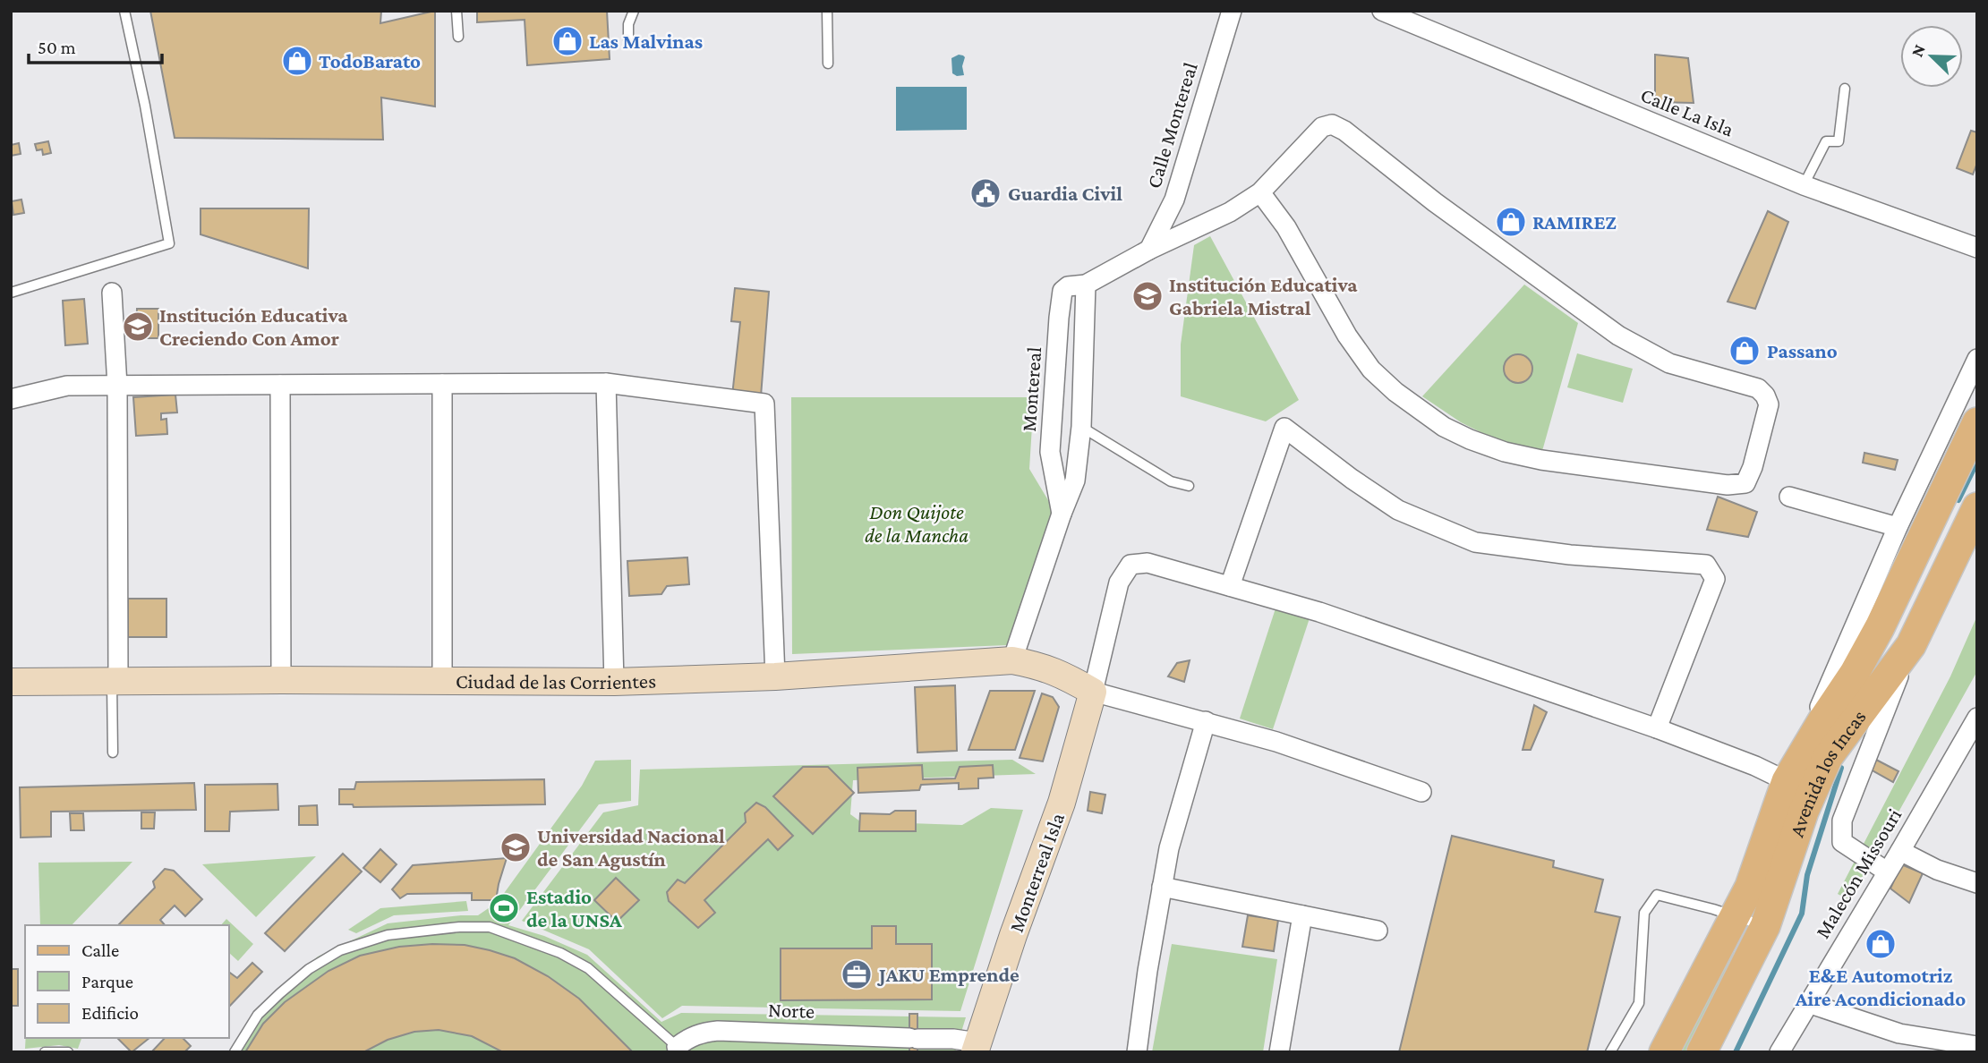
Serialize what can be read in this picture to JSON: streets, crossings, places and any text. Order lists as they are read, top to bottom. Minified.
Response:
{"streets":{"main road":["Avenida los Incas"],"street":["Calle La Isla","Calle Montereal","Montereal","Ciudad de las Corrientes","Monterreal Isla","Malecón Missouri","Norte"]},"crossings":[["Calle Montereal","Montereal"],["Montereal","Ciudad de las Corrientes"],["Ciudad de las Corrientes","Monterreal Isla"],["Monterreal Isla","Norte"]],"parks":["Don Quijote de la Mancha"],"places":{"shop":["Las Malvinas","TodoBarato","RAMIREZ","Passano","E&E Automotriz Aire Acondicionado"],"public building":["Guardia Civil"],"school or university":["Institución Educativa Gabriela Mistral","Institución Educativa Creciendo Con Amor","Universidad Nacional de San Agustín"],"sports":["Estadio de la UNSA"],"office":["JAKU Emprende"]},"legend":["Calle","Parque","Edificio"],"scale_bar":"50 m","north":"top left"}
